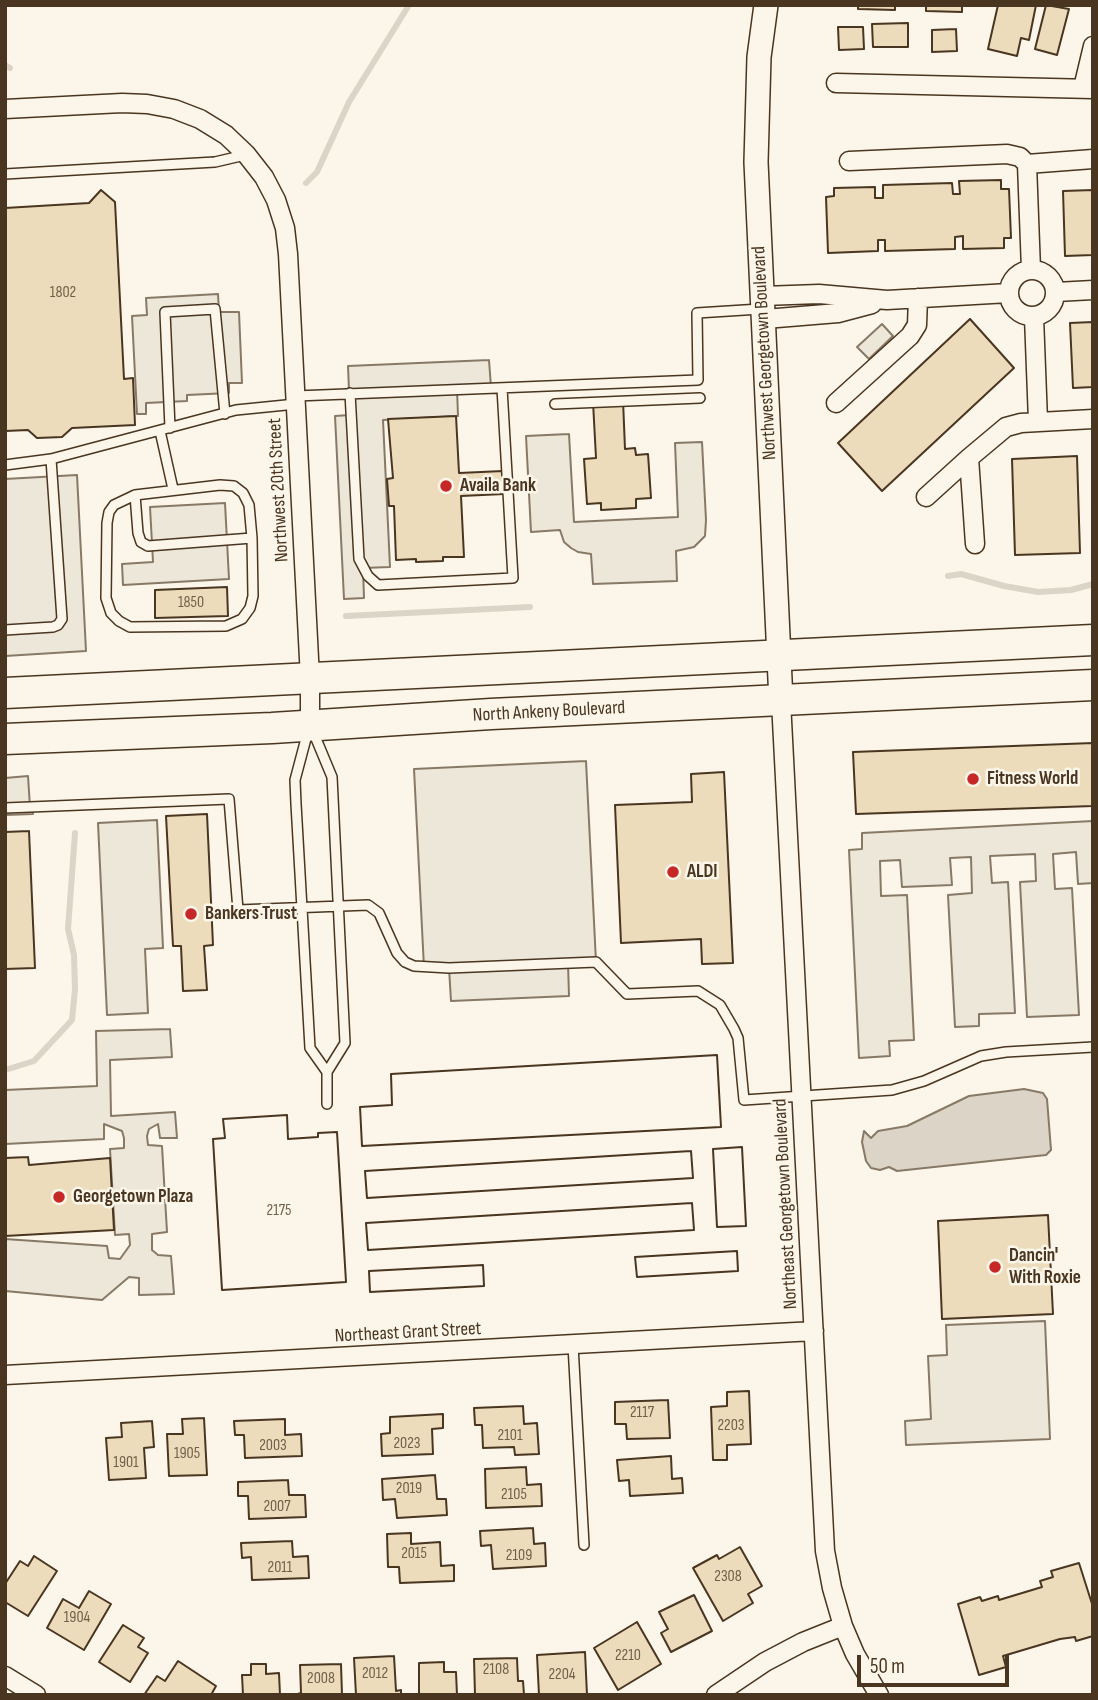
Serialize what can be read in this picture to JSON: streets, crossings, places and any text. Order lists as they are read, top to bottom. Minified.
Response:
{"streets":{"main road":["North Ankeny Boulevard"],"street":["Northwest Georgetown Boulevard","Northwest 20th Street","Northeast Georgetown Boulevard","Northeast Grant Street"]},"crossings":[["Northwest Georgetown Boulevard","North Ankeny Boulevard"],["Northwest Georgetown Boulevard","Northeast Georgetown Boulevard"],["Northwest 20th Street","North Ankeny Boulevard"],["North Ankeny Boulevard","Northeast Georgetown Boulevard"],["Northeast Georgetown Boulevard","Northeast Grant Street"]],"places":["Availa Bank","Fitness World","ALDI","Bankers Trust","Georgetown Plaza","Dancin' With Roxie"],"house_numbers":["1802","1850","2175","2117","2203","2101","2023","2003","1905","1901","2019","2105","2007","2015","2109","2011","2308","1904","2210","2108","2012","2204","2008"],"scale_bar":"50 m"}
